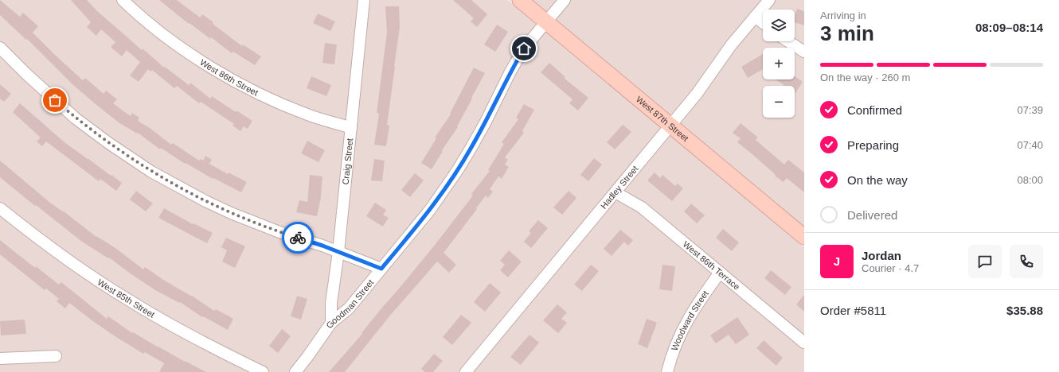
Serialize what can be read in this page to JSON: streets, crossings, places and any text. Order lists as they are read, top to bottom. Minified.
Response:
{"streets":{"street":["West 86th Street","West 87th Street","Craig Street","Hadley Street","West 86th Terrace","West 85th Street","Goodman Street","Woodward Street"]},"crossings":[["West 86th Street","Craig Street"],["West 87th Street","Hadley Street"],["West 87th Street","Goodman Street"],["Craig Street","Goodman Street"],["Hadley Street","West 86th Terrace"],["West 86th Terrace","Woodward Street"]],"page":{"heading":["3 min","Arriving in","08:09–08:14"],"panel":["Jordan","Courier · 4.7","Order #5811","$35.88"],"map_buttons":["+","−"],"bar":"On the way · 260 m","list":[["Confirmed","07:39"],["Preparing","07:40"],["On the way","08:00"],"Delivered"],"round":"J"}}
